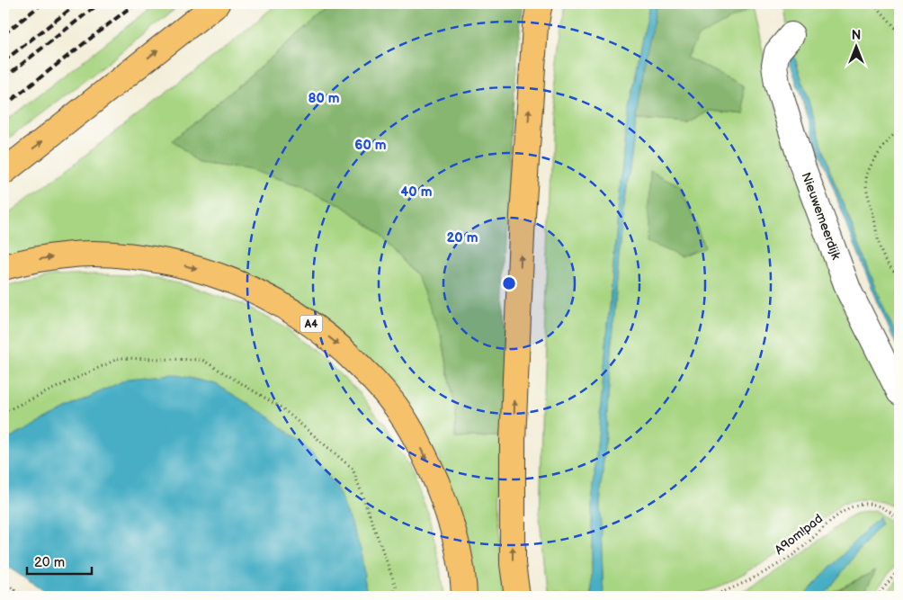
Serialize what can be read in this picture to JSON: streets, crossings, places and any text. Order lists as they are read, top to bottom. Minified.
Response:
{"streets":{"highway":["A4"],"lane":["Nieuwemeerdijk"],"path":["A9om!pad"]},"scale_bar":"20 m","north":"top","rings":["80 m","60 m","40 m","20 m"]}
